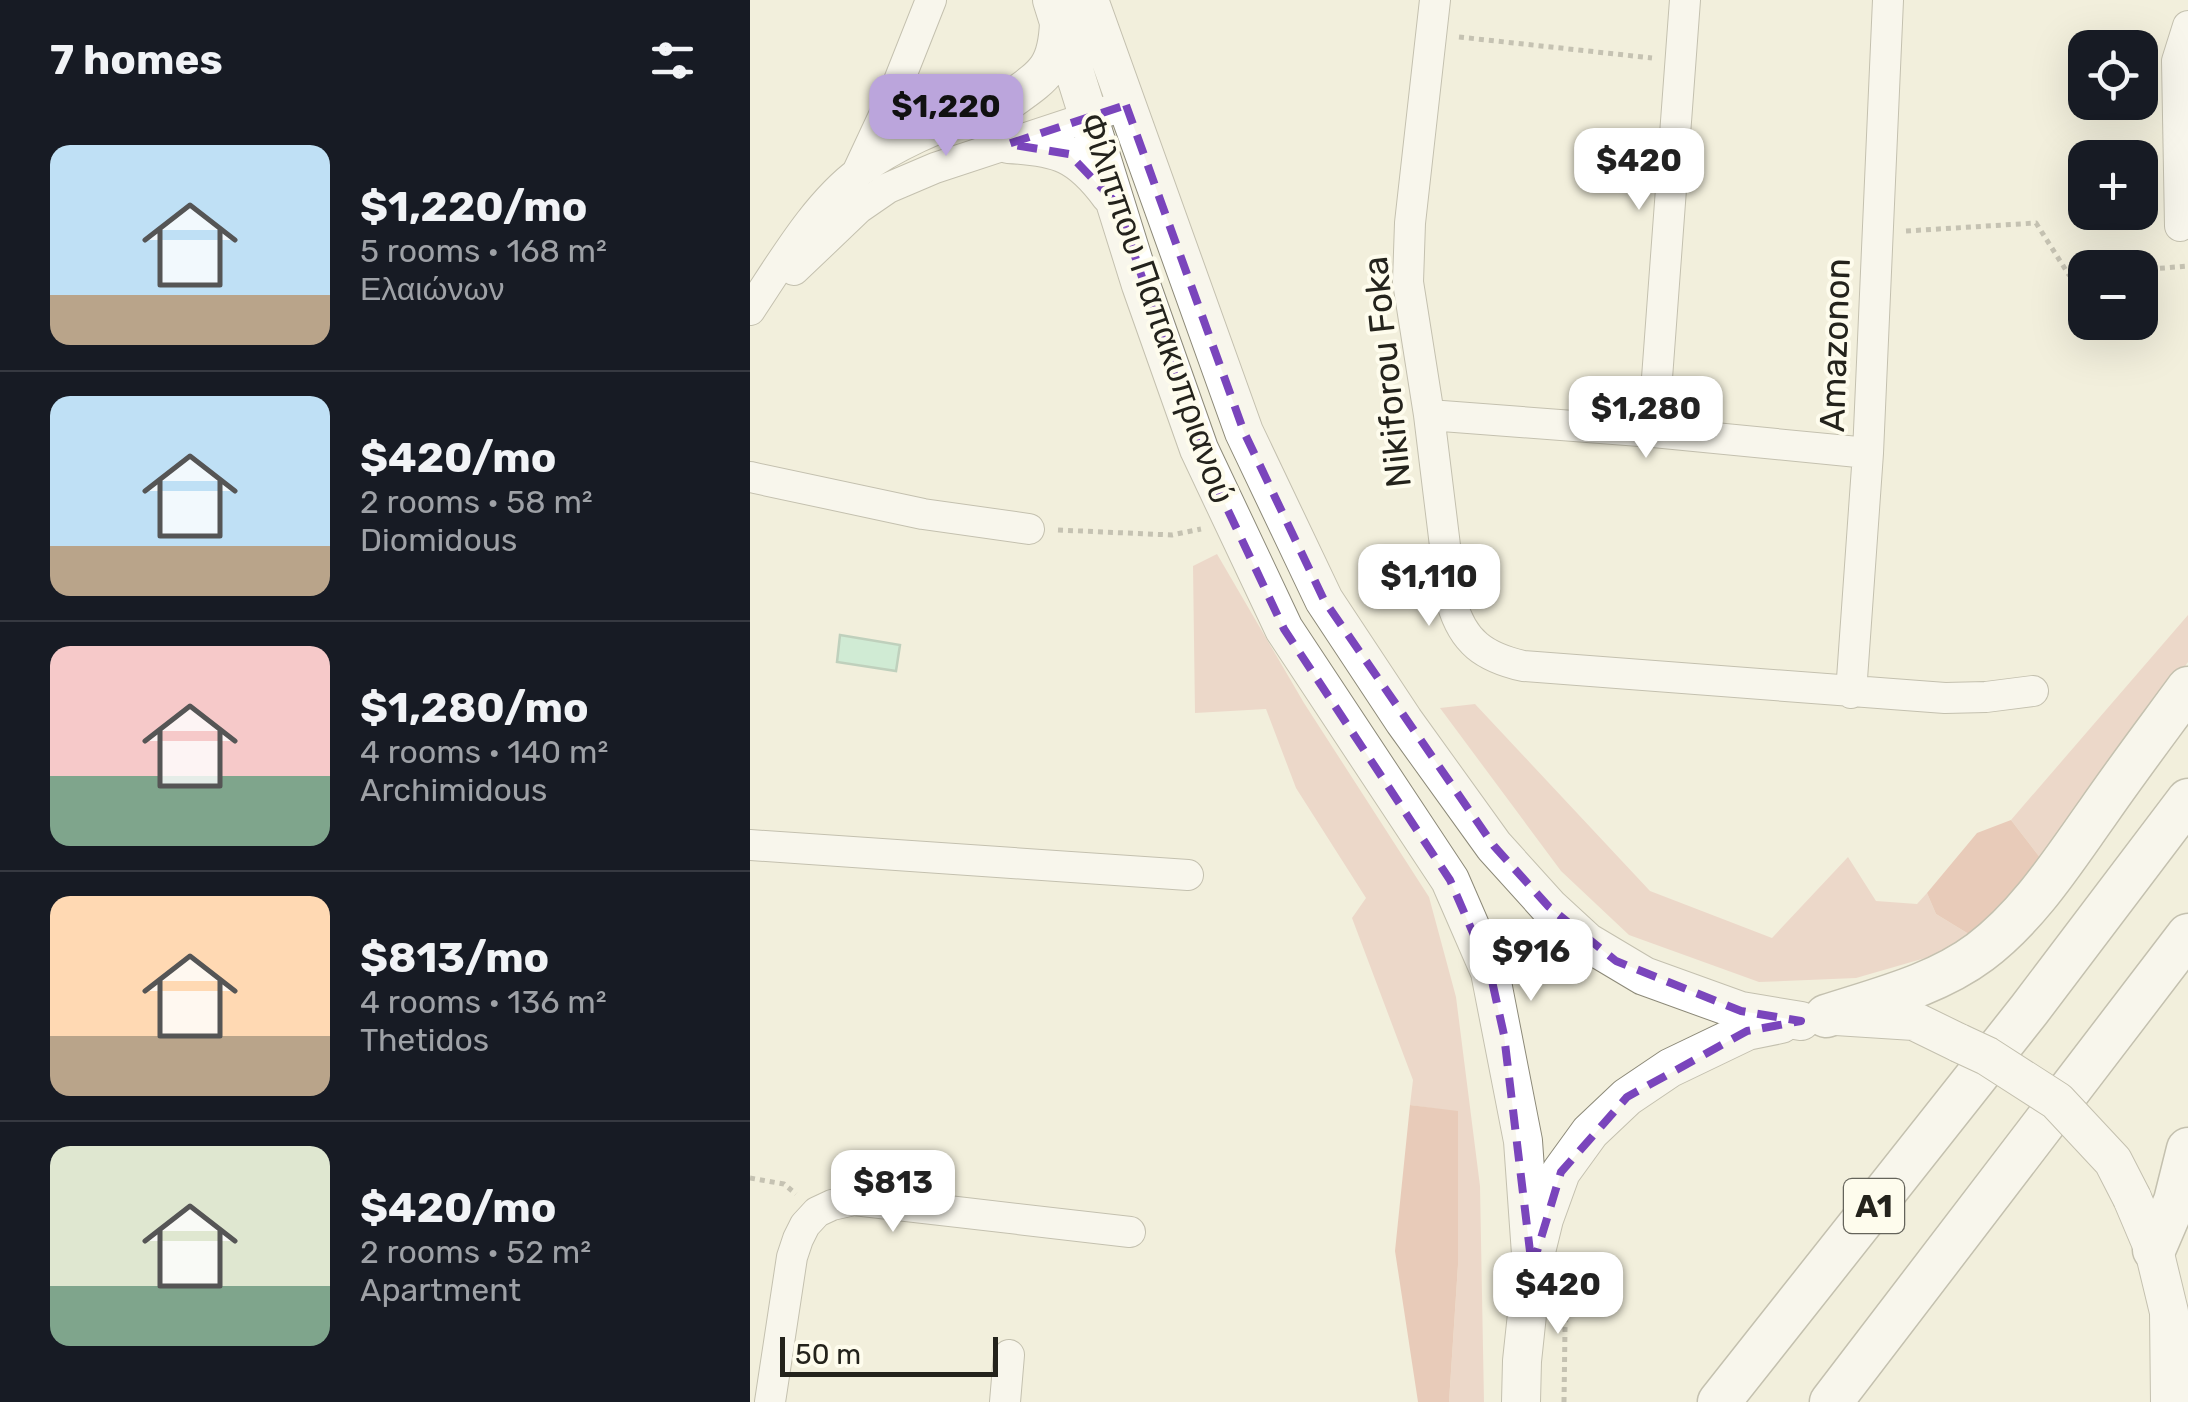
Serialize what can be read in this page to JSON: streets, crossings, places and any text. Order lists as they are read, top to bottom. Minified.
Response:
{"streets":{"highway":["A1"],"main road":["Φίλιππου Παπακυπριανού"],"street":["Amazonon","Nikiforou Foka"]},"crossings":[["Amazonon","Nikiforou Foka"]],"scale_bar":"50 m","page":{"heading":"7 homes","map_buttons":["+","−"],"price":["$1,220","$420","$1,280","$1,110","$916","$813","$420"],"list":[{"name":"$1,220/mo","note":"5 rooms · 168 m² · Ελαιώνων"},{"name":"$420/mo","note":"2 rooms · 58 m² · Diomidous"},{"name":"$1,280/mo","note":"4 rooms · 140 m² · Archimidous"},{"name":"$813/mo","note":"4 rooms · 136 m² · Thetidos"},{"name":"$420/mo","note":"2 rooms · 52 m² · Apartment"}],"scale":"50 m"}}
